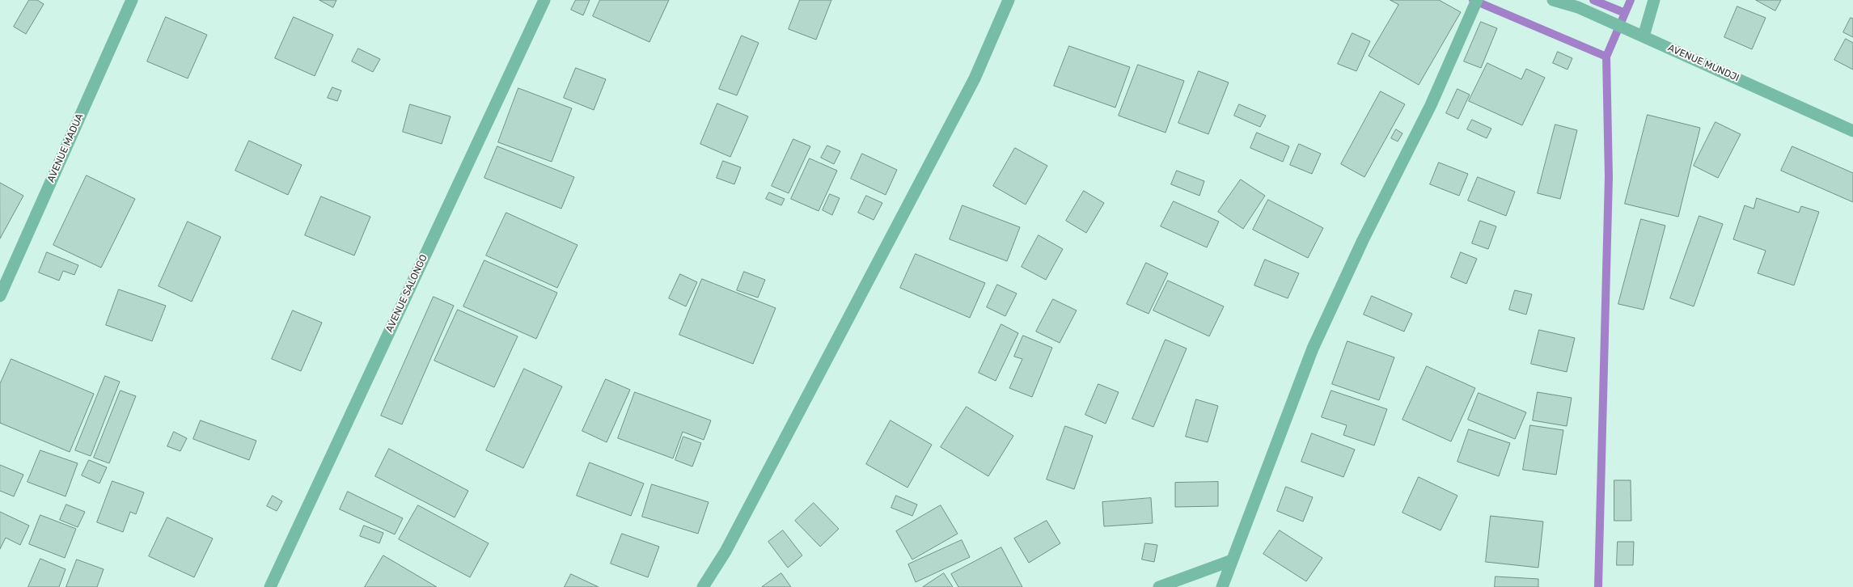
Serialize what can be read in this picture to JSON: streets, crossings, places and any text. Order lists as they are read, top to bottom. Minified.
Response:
{"streets":{"street":["AVENUE MUNDJI","AVENUE MADUA","AVENUE SALONGO"]}}
